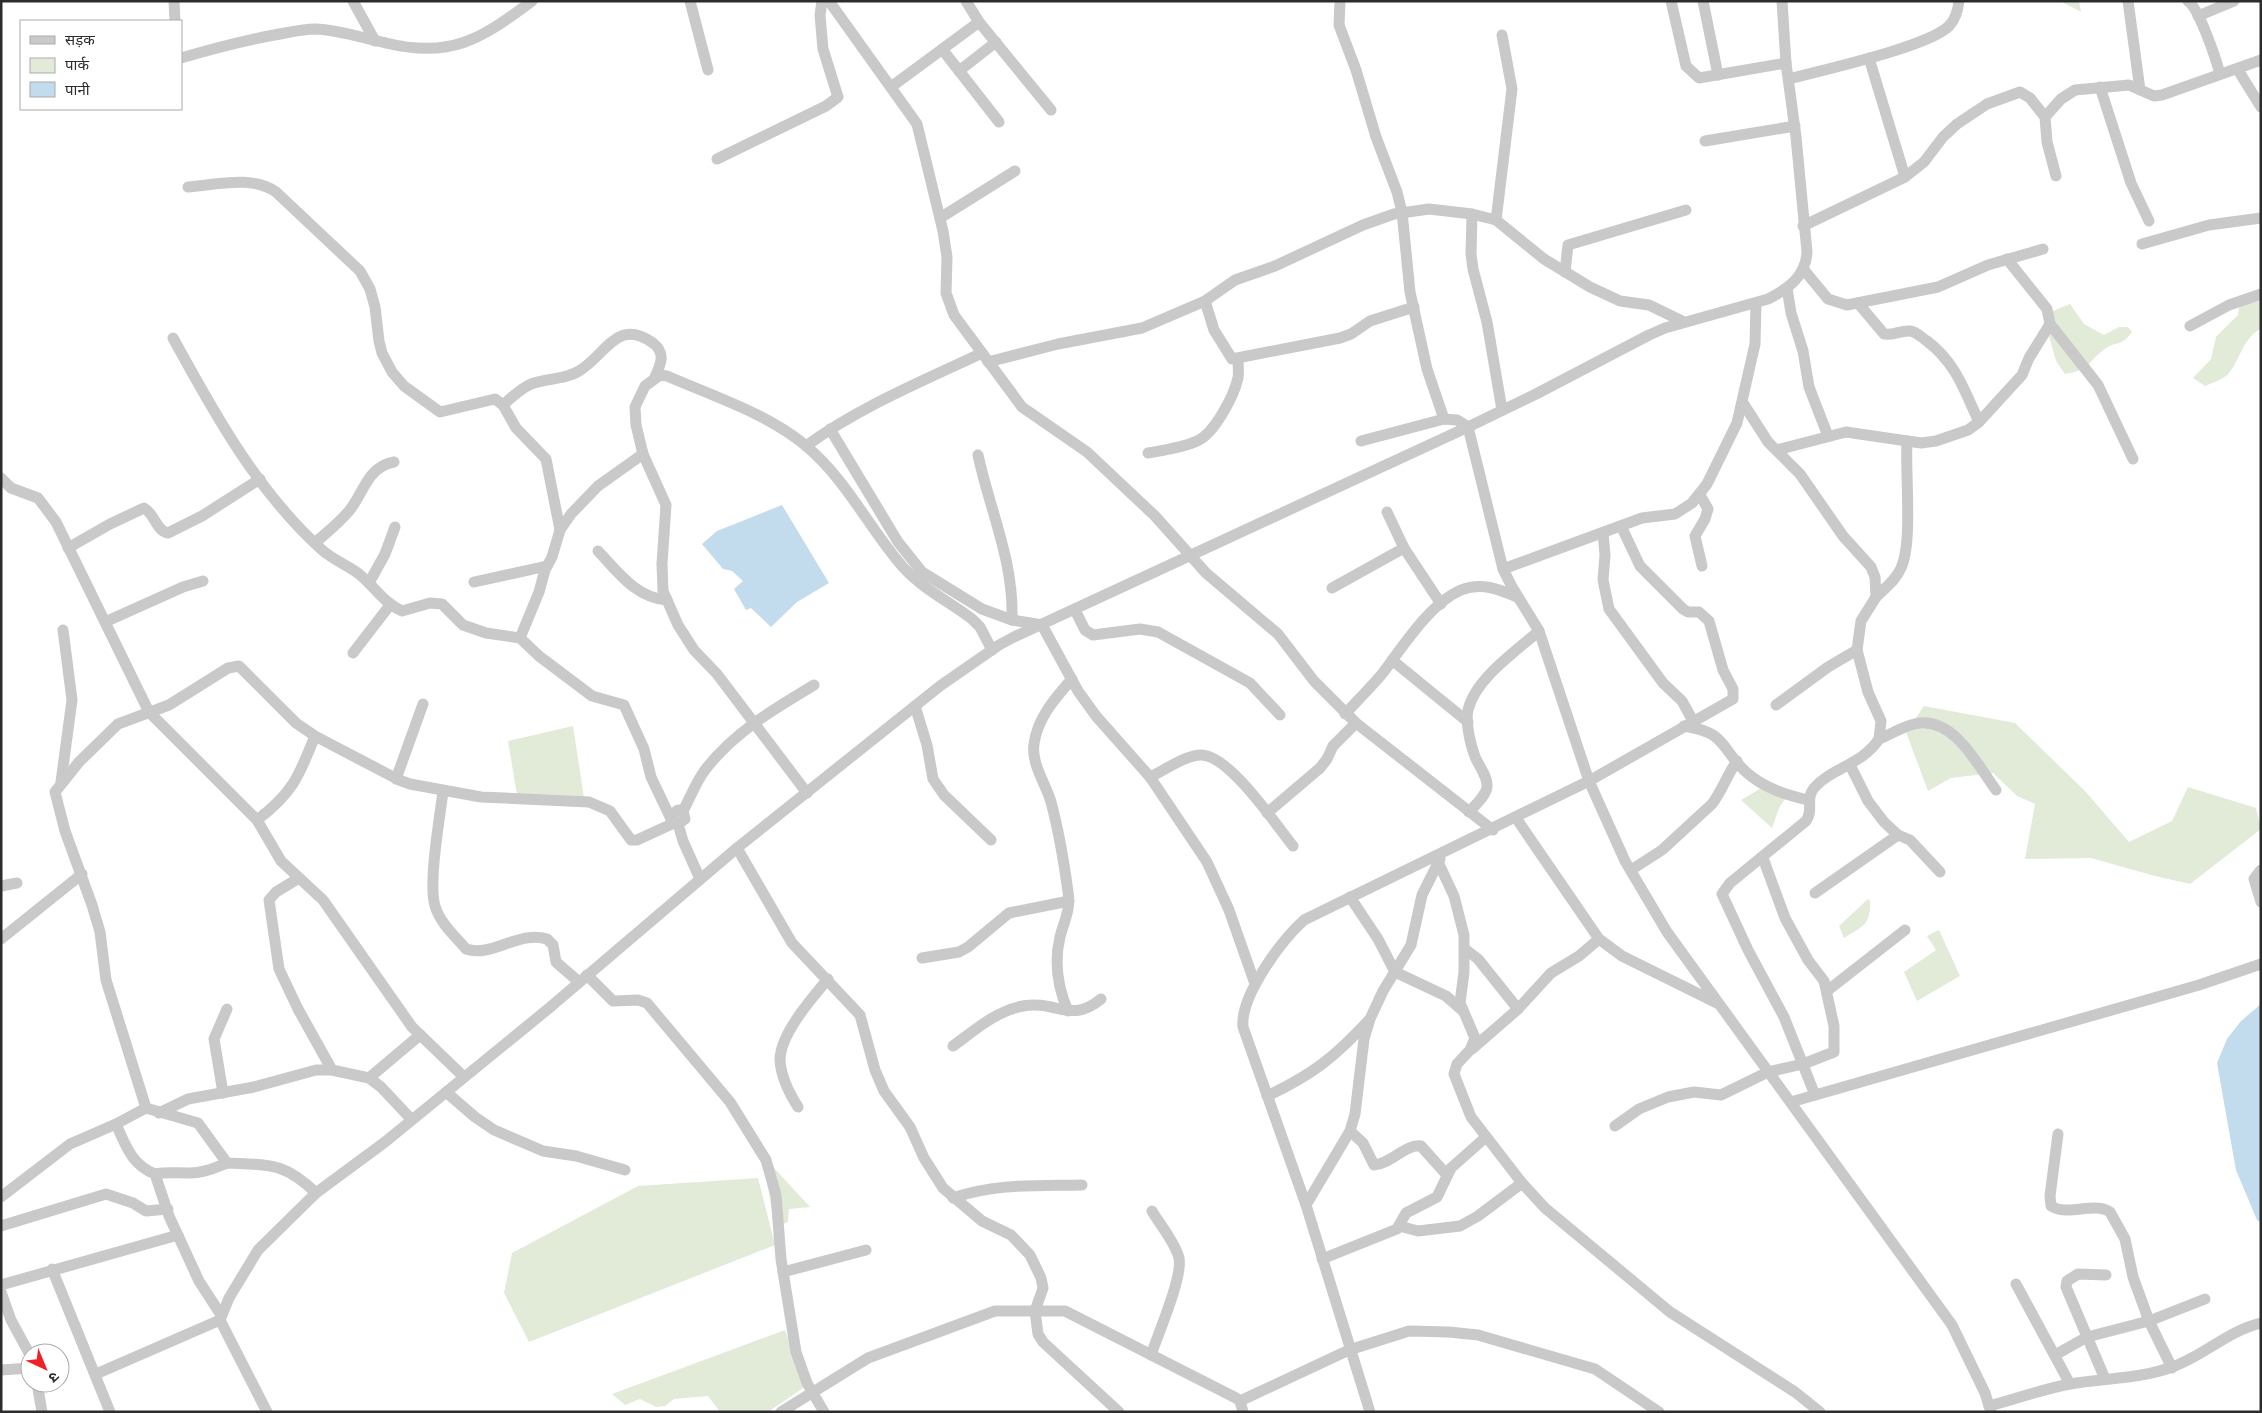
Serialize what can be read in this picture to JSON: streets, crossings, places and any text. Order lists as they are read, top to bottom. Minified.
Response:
{"legend":["सड़क","पार्क","पानी"],"north":"bottom right"}
